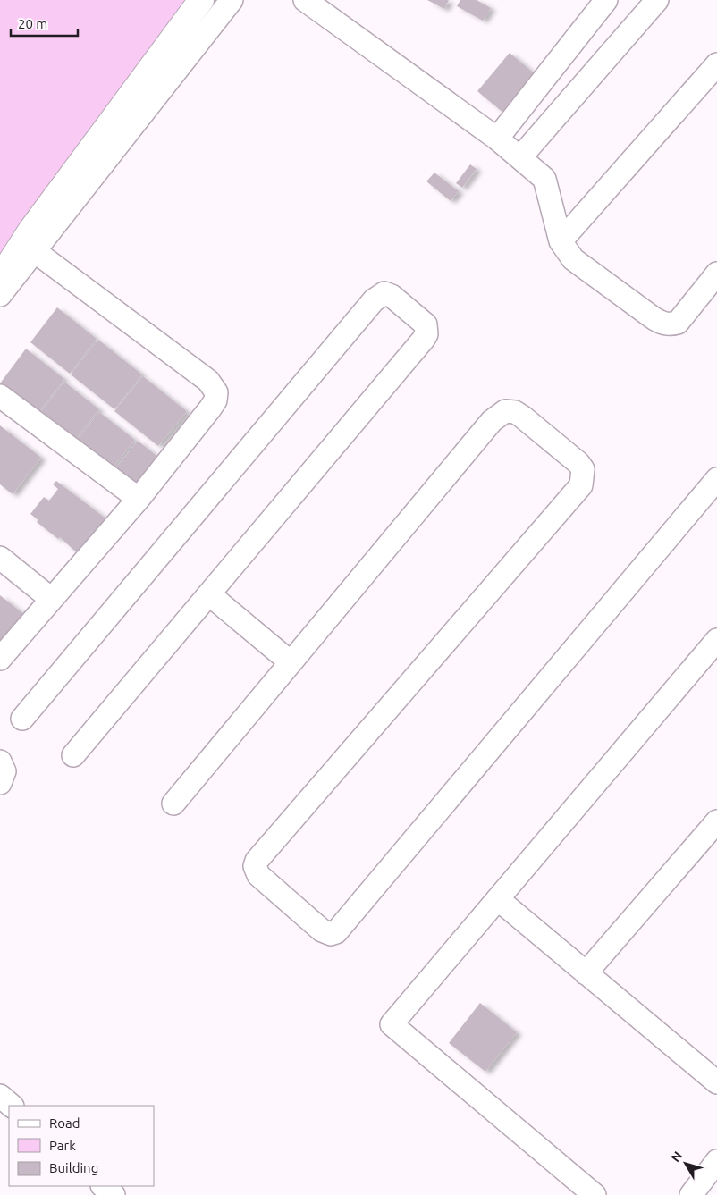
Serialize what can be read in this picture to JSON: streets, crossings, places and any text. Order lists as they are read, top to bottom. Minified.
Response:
{"legend":["Road","Park","Building"],"scale_bar":"20 m","north":"top left"}
